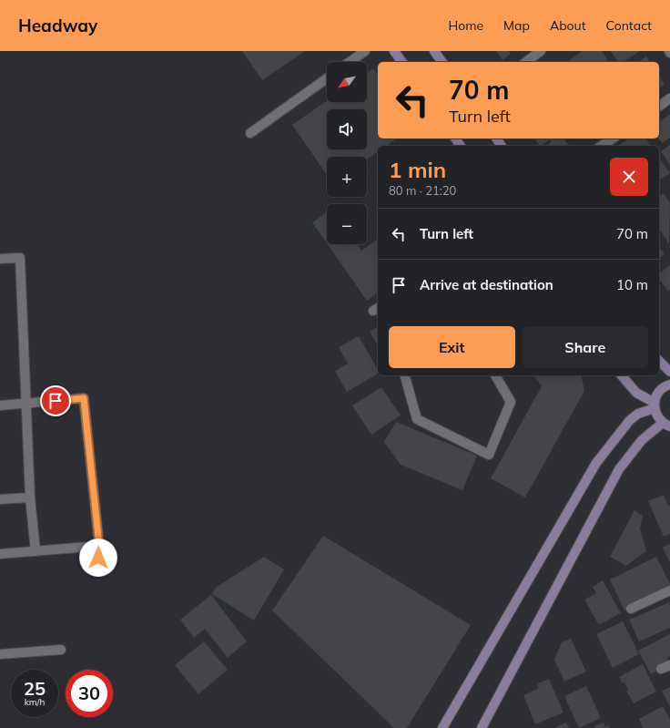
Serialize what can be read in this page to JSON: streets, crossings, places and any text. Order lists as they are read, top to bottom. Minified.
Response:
{"north":"bottom left","page":{"header":"Headway","nav":["Home","Map","About","Contact"],"map_buttons":["+","−"],"turn":["70 m","Turn left"],"heading":["1 min","80 m · 21:20"],"list":[{"name":"Turn left","value":"70 m"},{"name":"Arrive at destination","value":"10 m"}],"buttons":["Exit","Share"],"speed":"25 km/h","limit":"30"}}
